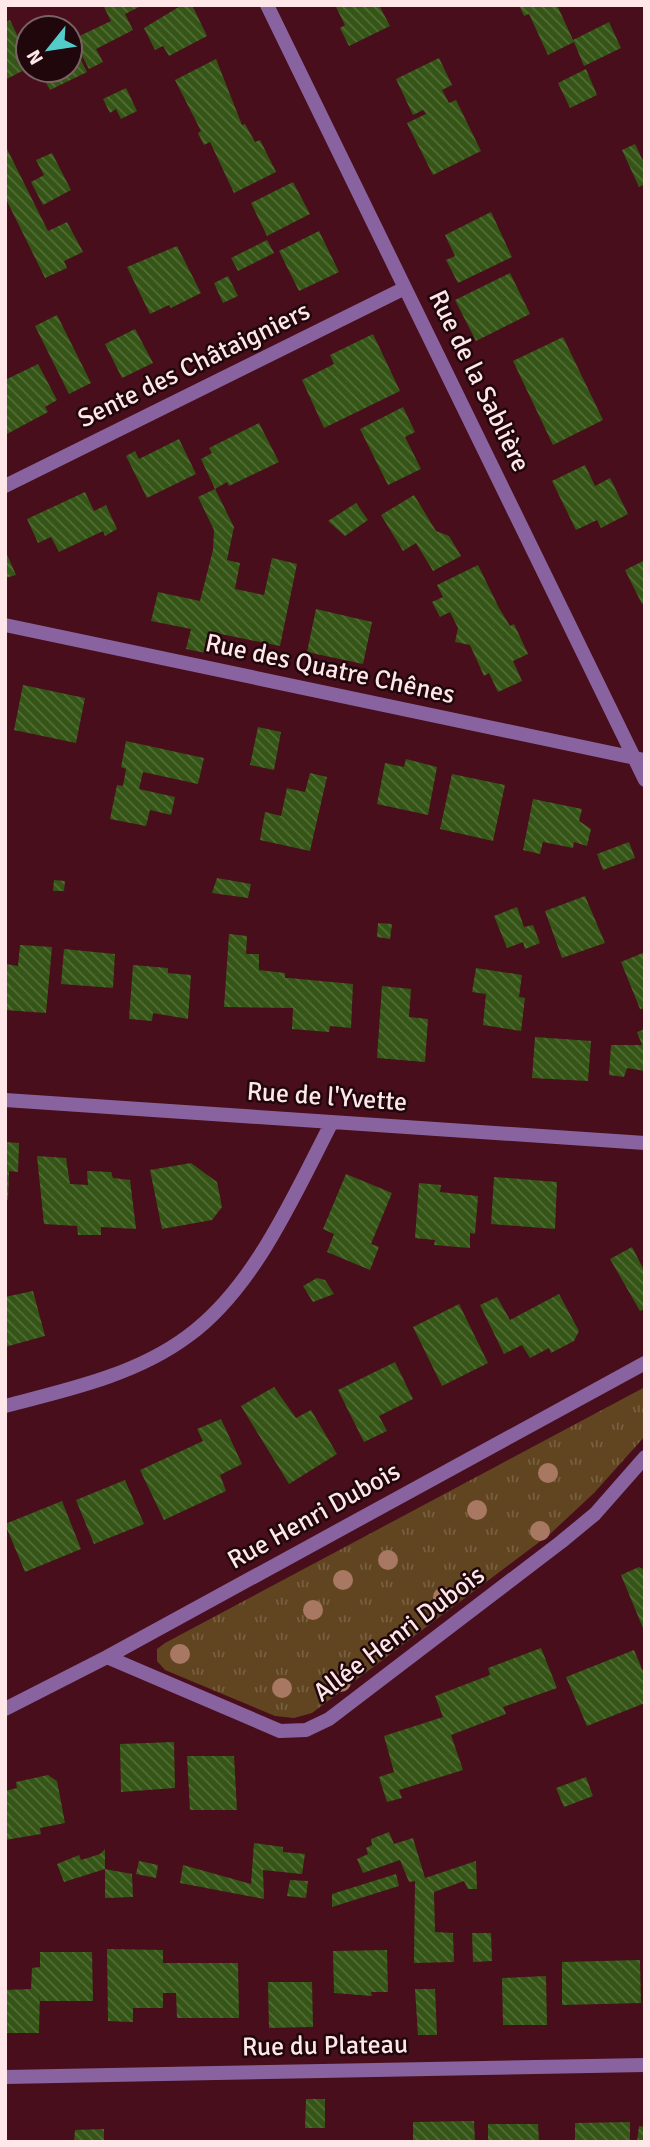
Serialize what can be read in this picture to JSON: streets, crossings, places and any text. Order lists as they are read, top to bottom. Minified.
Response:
{"streets":{"street":["Sente des Châtaigniers","Rue de la Sablière","Rue des Quatre Chênes","Rue de l'Yvette","Rue Henri Dubois","Allée Henri Dubois","Rue du Plateau"]},"crossings":[["Sente des Châtaigniers","Rue de la Sablière"],["Rue de la Sablière","Rue des Quatre Chênes"],["Rue Henri Dubois","Allée Henri Dubois"]],"north":"bottom left"}
